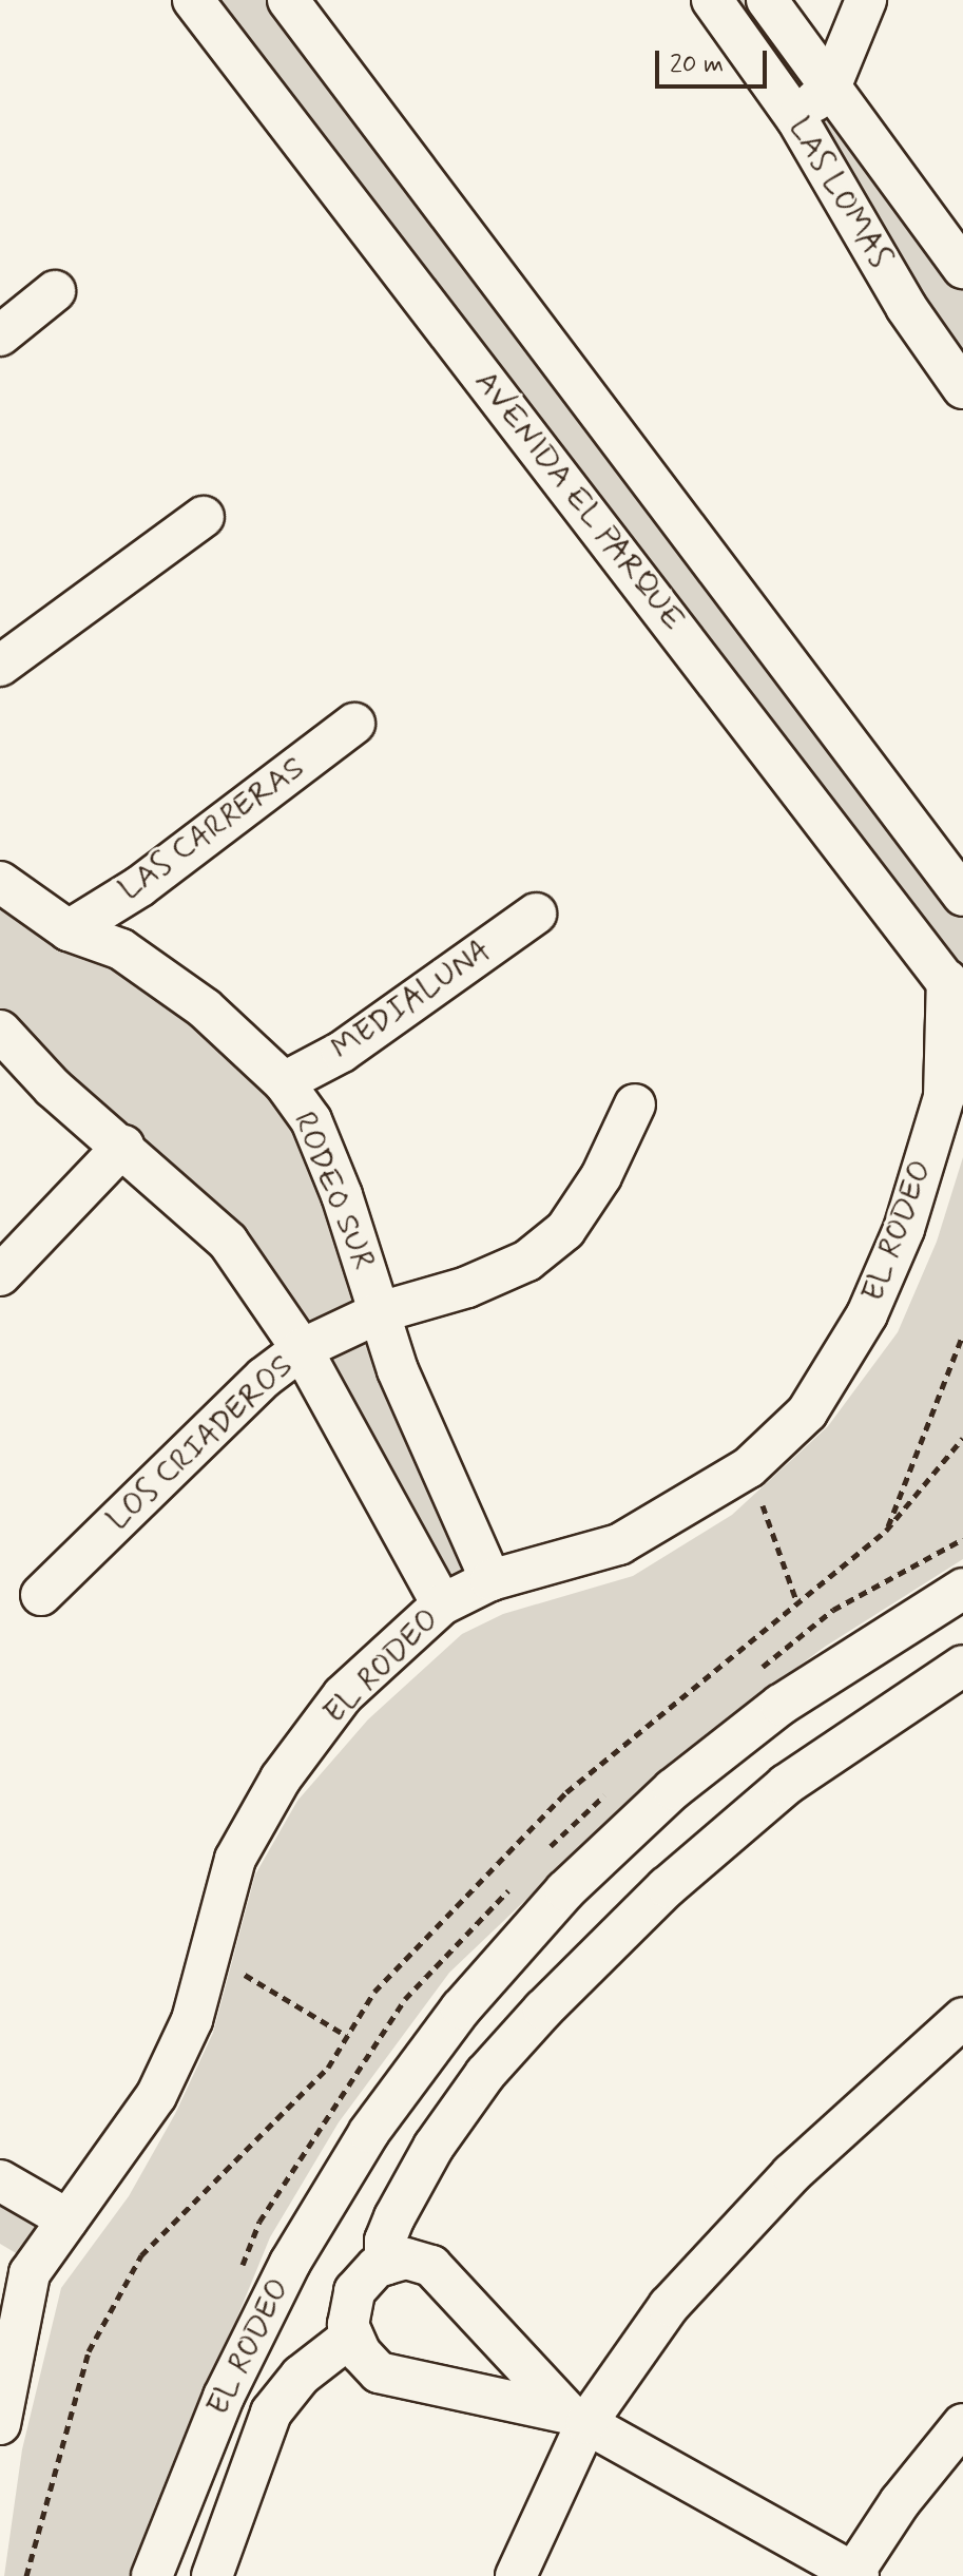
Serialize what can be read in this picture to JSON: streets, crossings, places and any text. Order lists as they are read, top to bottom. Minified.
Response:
{"streets":{"street":["LAS LOMAS","AVENIDA EL PARQUE","LAS CARRERAS","MEDIALUNA","RODEO SUR","EL RODEO","LOS CRIADEROS"]},"crossings":[["AVENIDA EL PARQUE","EL RODEO"],["LAS CARRERAS","RODEO SUR"],["MEDIALUNA","RODEO SUR"],["RODEO SUR","EL RODEO"],["RODEO SUR","LOS CRIADEROS"]],"scale_bar":"20 m"}
